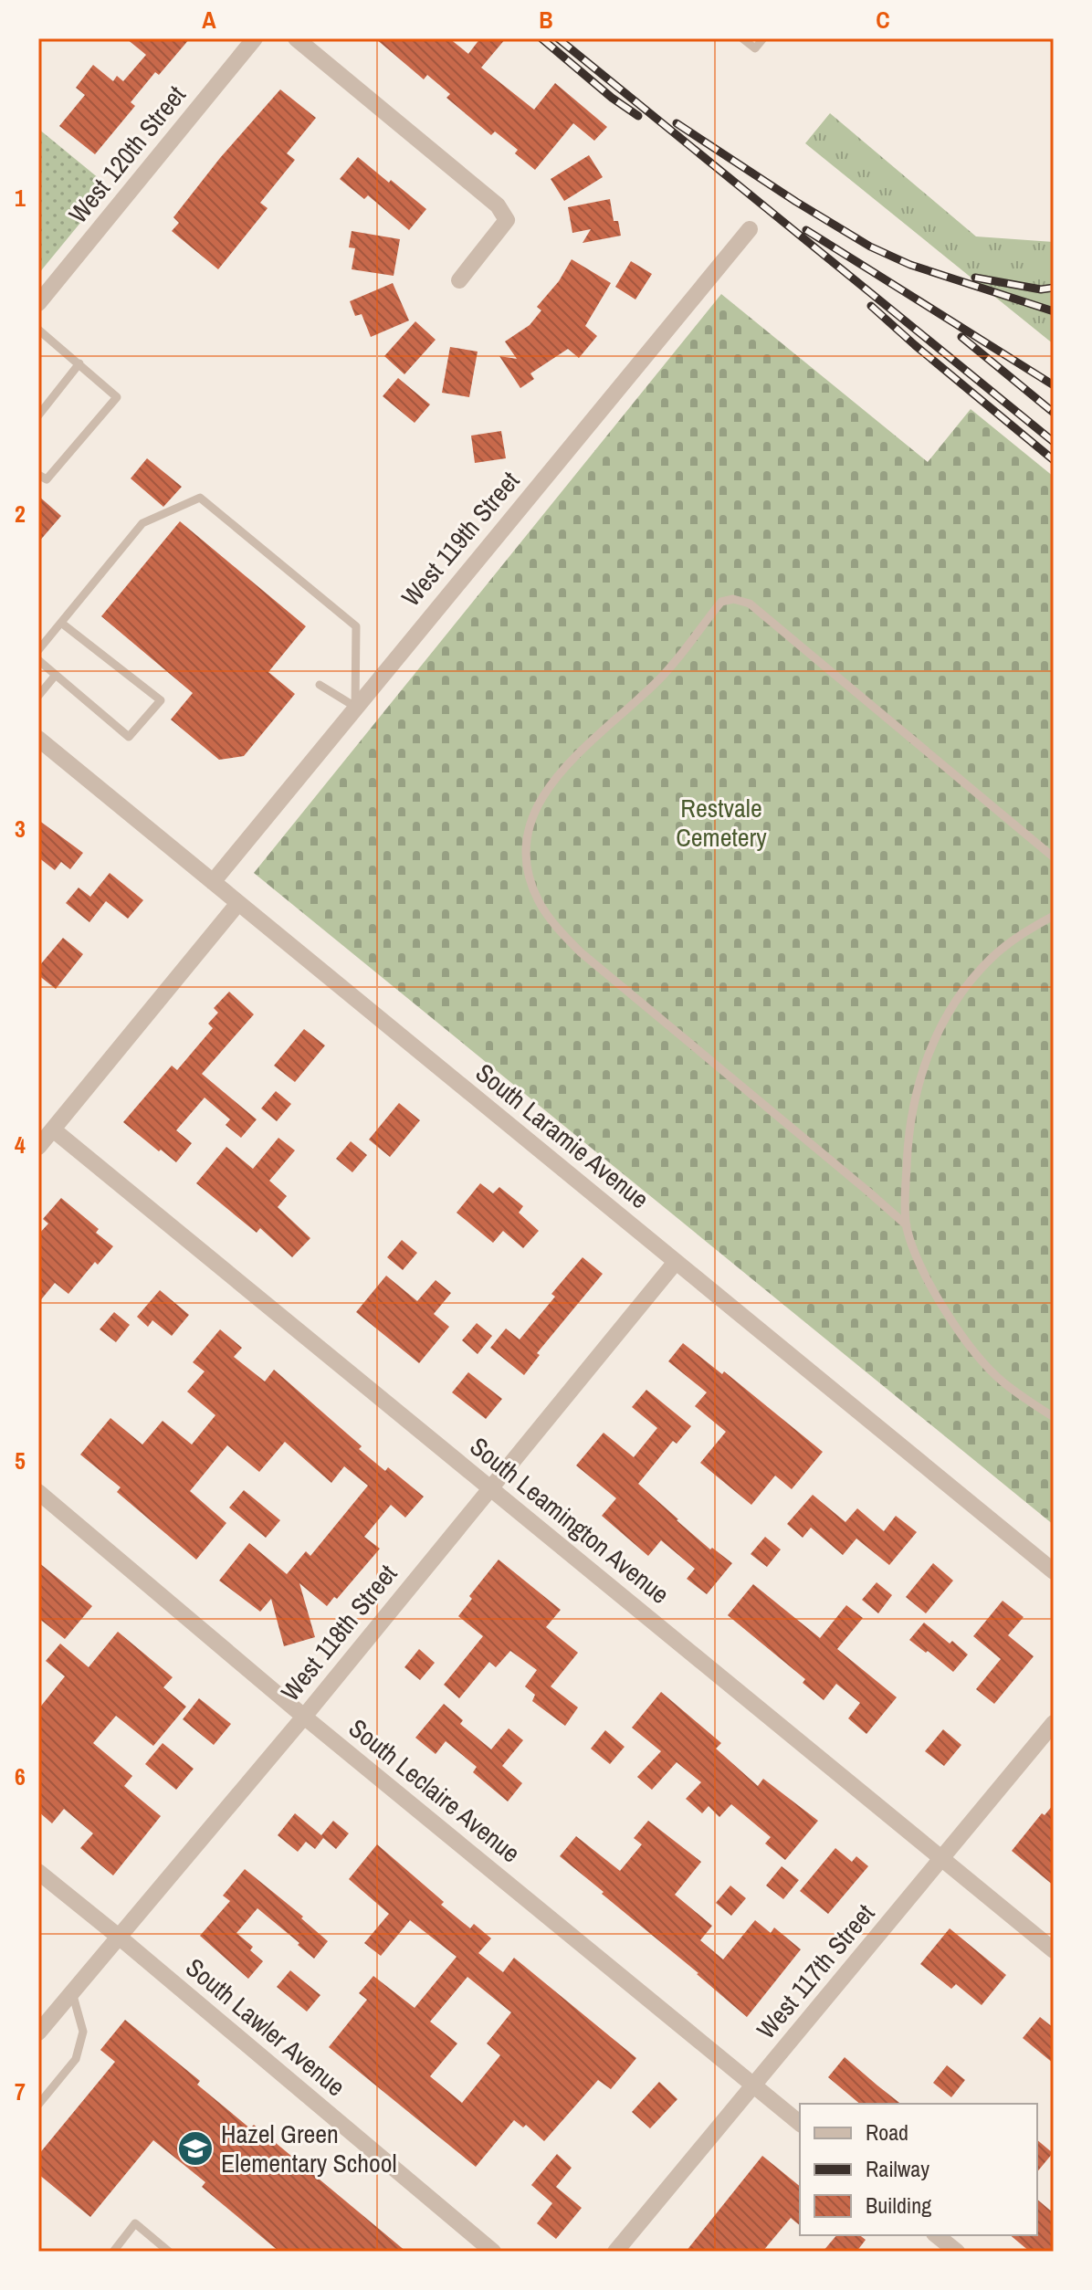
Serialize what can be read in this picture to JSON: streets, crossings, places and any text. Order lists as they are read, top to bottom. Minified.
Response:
{"streets":{"street":["West 120th Street","West 119th Street","South Laramie Avenue","South Leamington Avenue","West 118th Street","South Leclaire Avenue","West 117th Street","South Lawler Avenue"]},"crossings":[["West 119th Street","South Laramie Avenue"],["South Laramie Avenue","West 118th Street"],["South Leamington Avenue","West 118th Street"],["South Leamington Avenue","West 117th Street"],["West 118th Street","South Leclaire Avenue"],["West 118th Street","South Lawler Avenue"],["South Leclaire Avenue","West 117th Street"]],"parks":["Restvale Cemetery"],"places":{"school or university":["Hazel Green Elementary School"]},"legend":["Road","Railway","Building"],"grid":{"columns":["A","B","C"],"rows":["1","2","3","4","5","6","7"]}}
